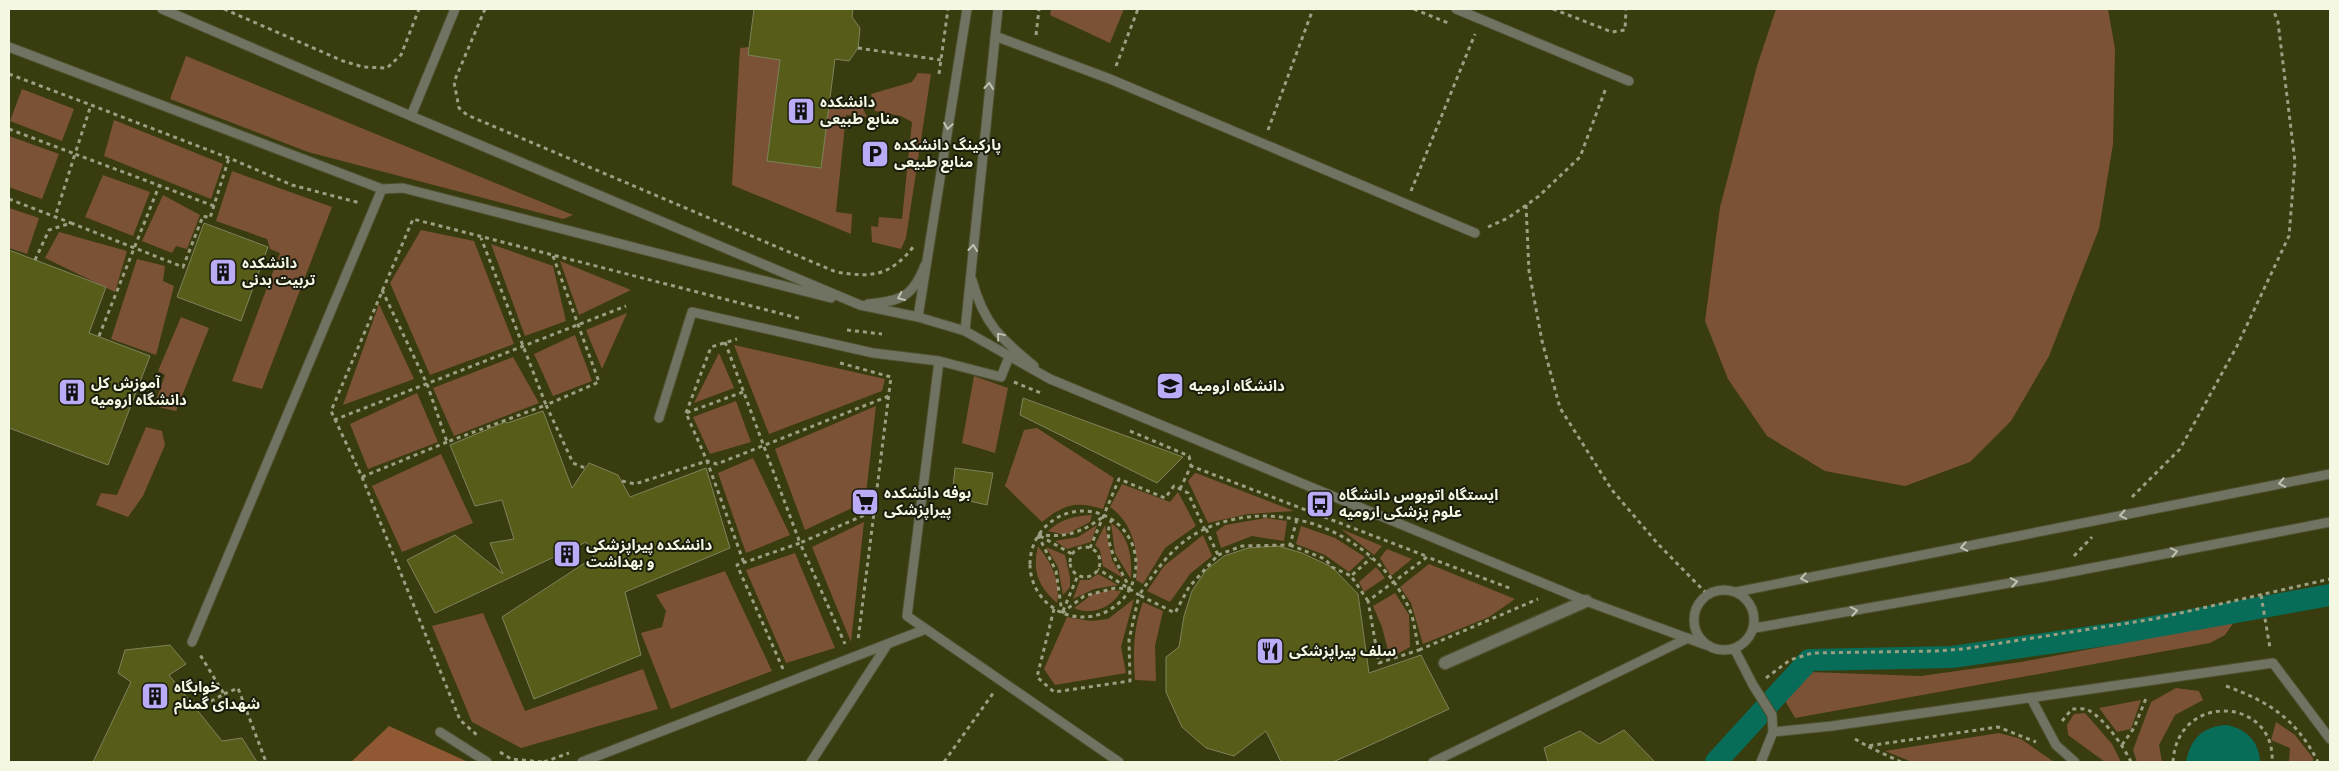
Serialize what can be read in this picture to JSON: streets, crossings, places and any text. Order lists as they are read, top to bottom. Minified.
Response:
{"places":{"building":["دانشکده منابع طبیعی","دانشکده تربیت بدنی","آموزش کل دانشگاه ارومیه","دانشکده پیراپزشکی و بهداشت","خوابگاه شهدای گمنام"],"parking":["پارکینگ دانشکده منابع طبیعی"],"school or university":["دانشگاه ارومیه"],"supermarket":["بوفه دانشکده پیراپزشکی"],"bus stop":["ایستگاه اتوبوس دانشگاه علوم پزشکی ارومیه"],"restaurant":["سلف پیراپزشکی"]}}
